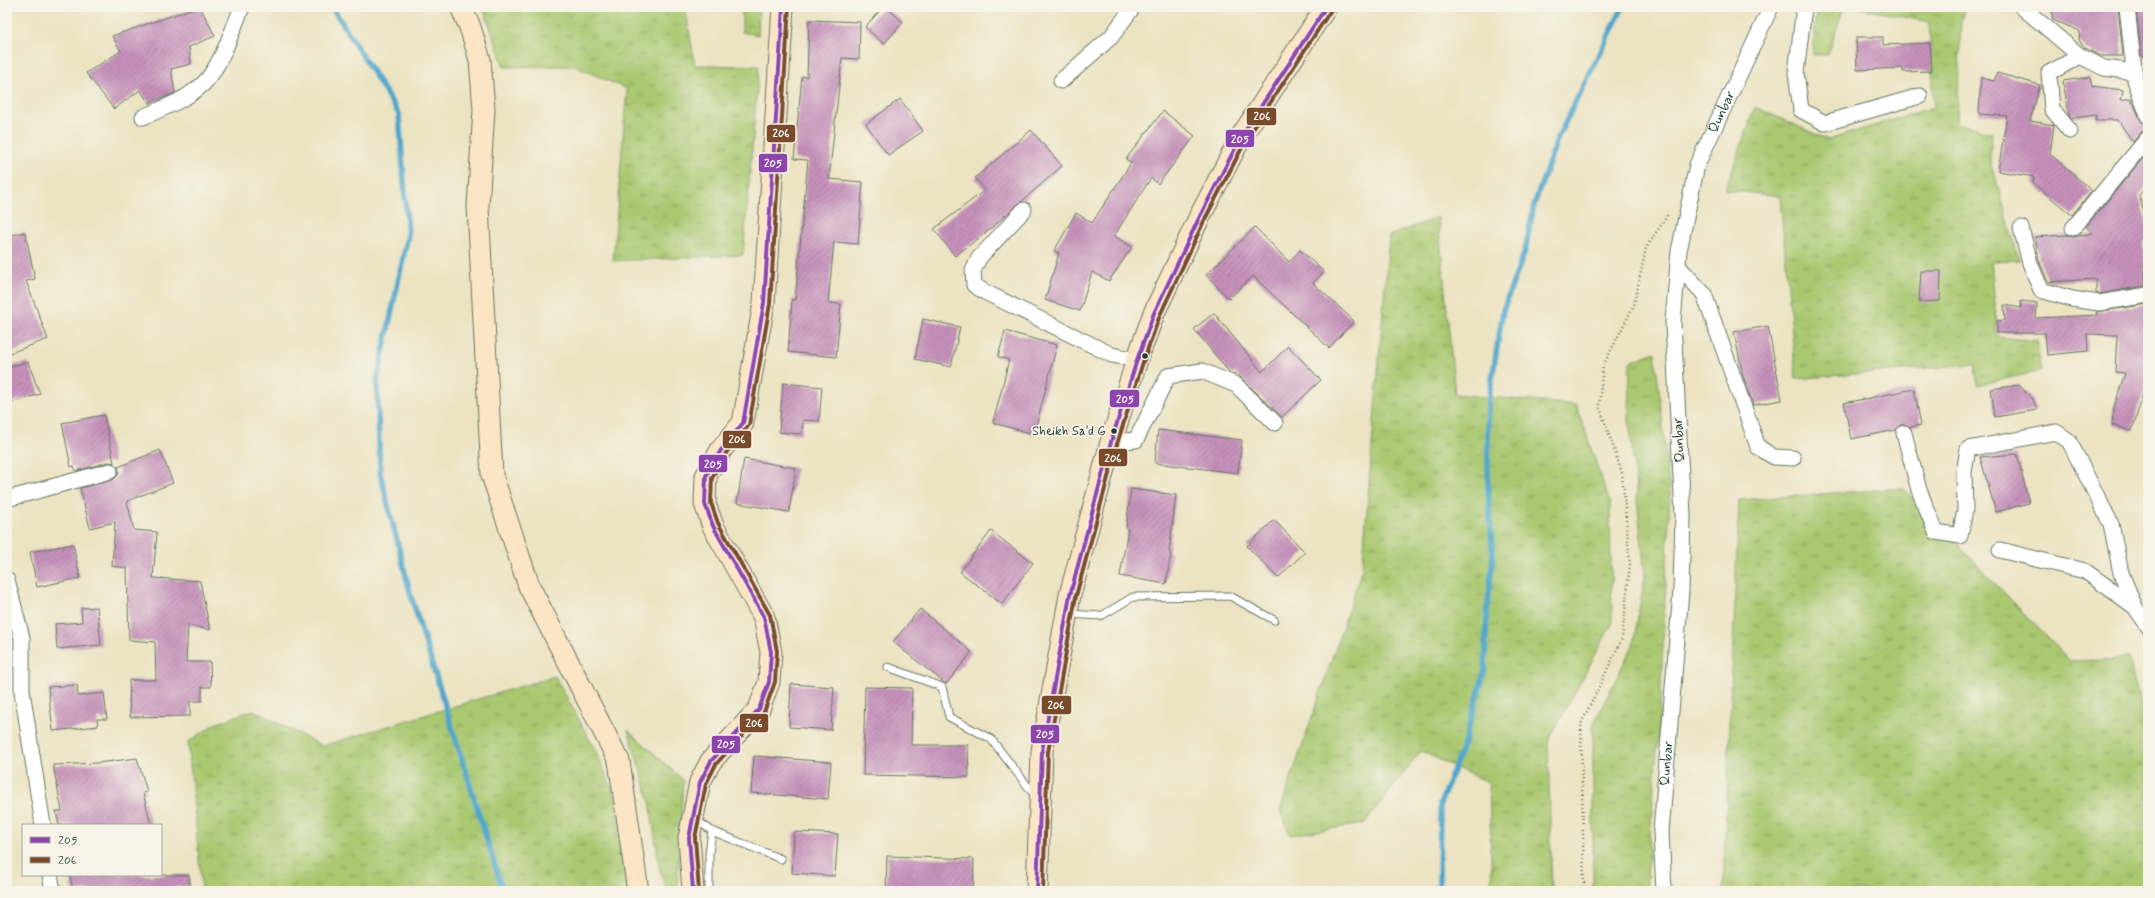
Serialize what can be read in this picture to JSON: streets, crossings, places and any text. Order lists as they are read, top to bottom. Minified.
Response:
{"streets":{"street":["Qunbar"]},"places":["Sheikh Sa'd G"],"lines":["transit line 205","transit line 206"],"legend":["205","206"]}
